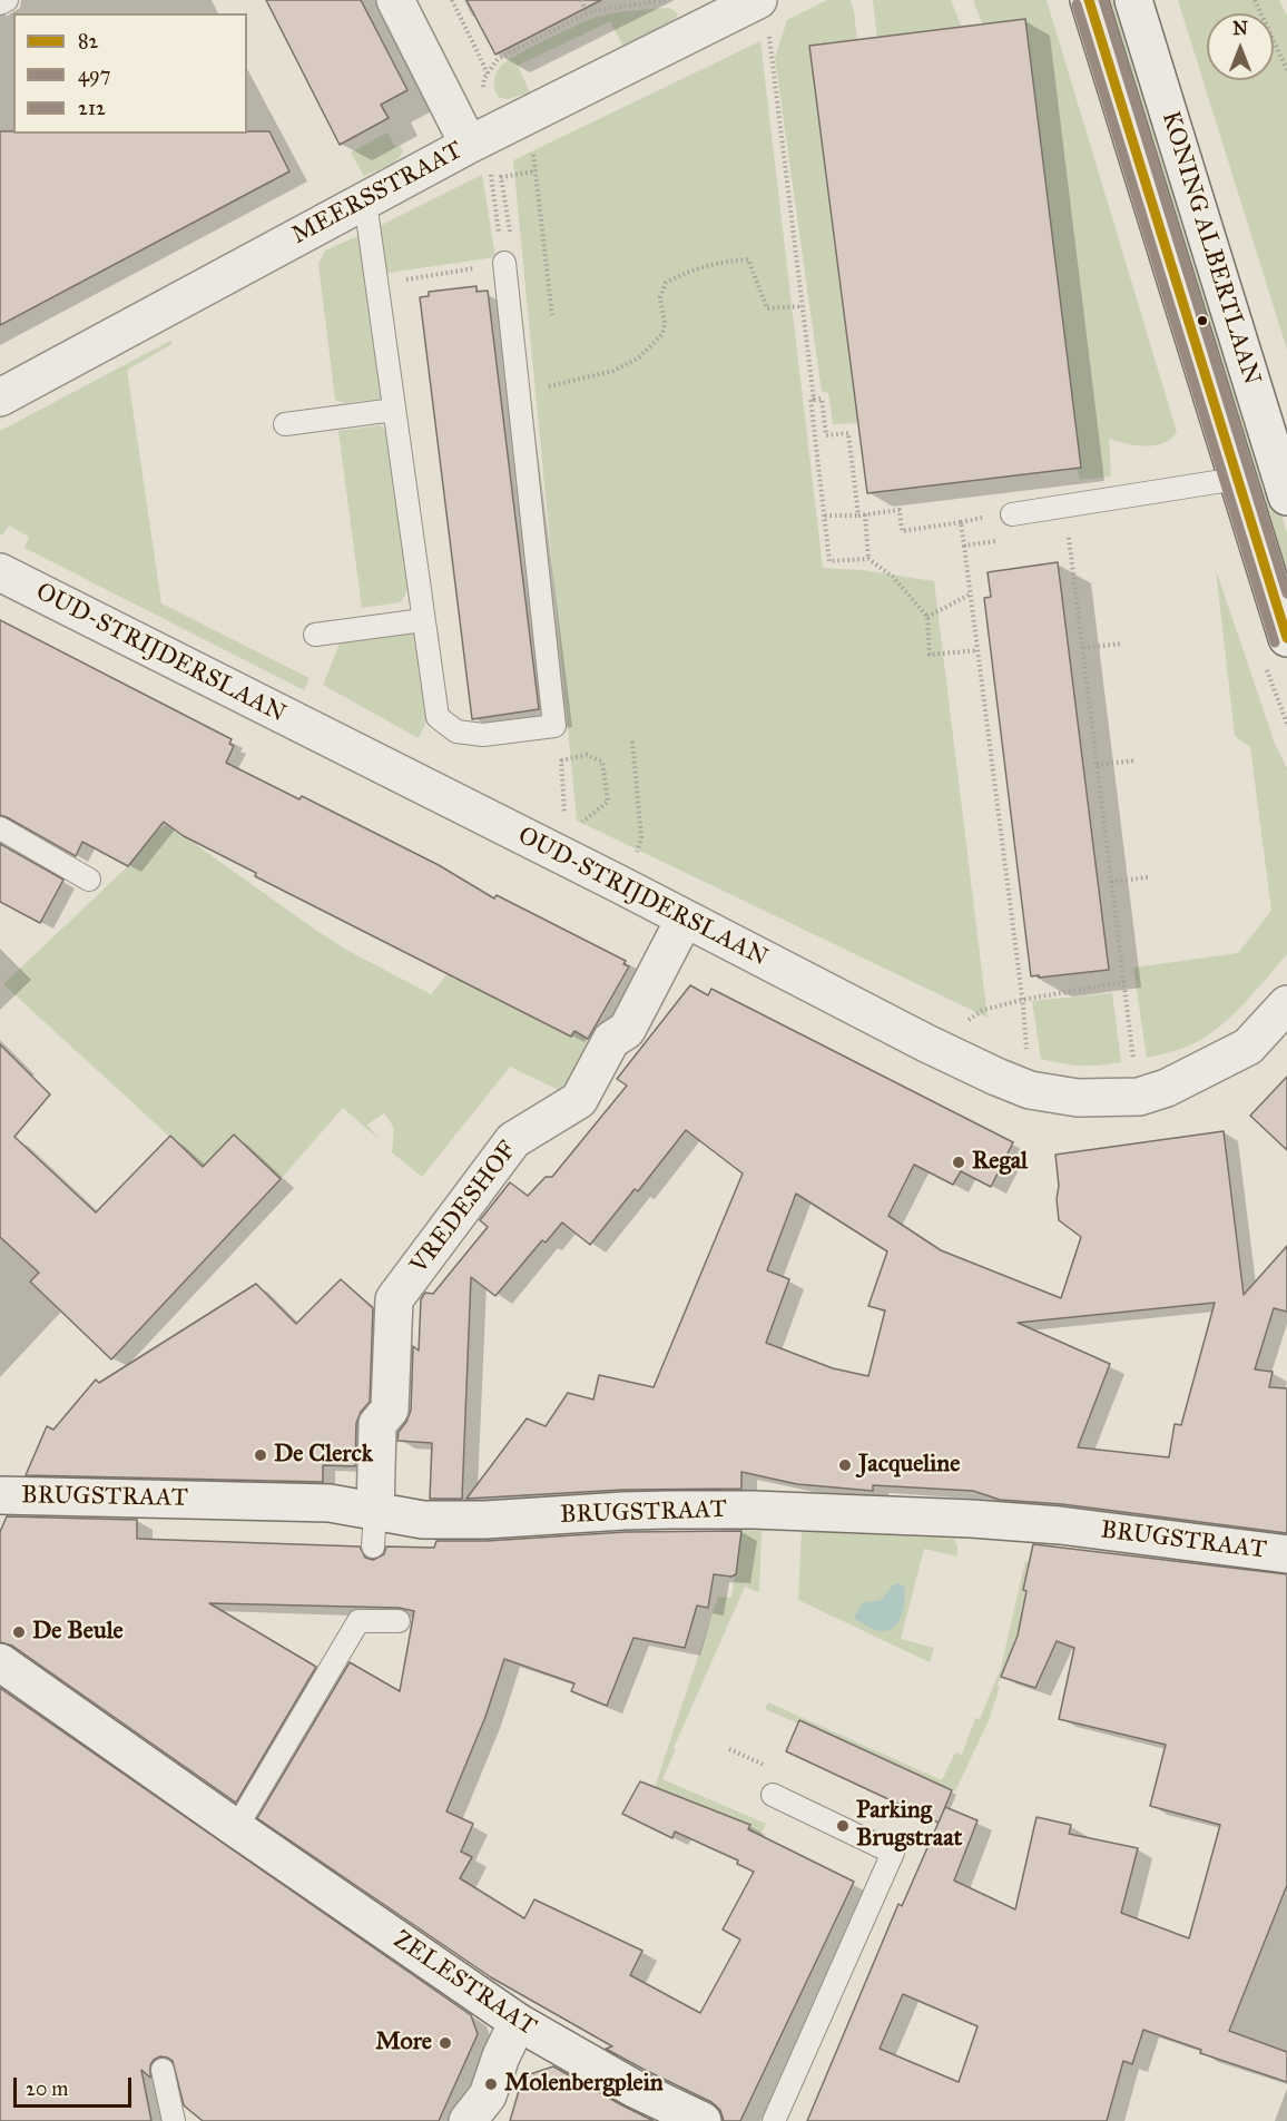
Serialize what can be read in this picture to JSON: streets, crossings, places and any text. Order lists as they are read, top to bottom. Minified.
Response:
{"streets":{"street":["MEERSSTRAAT","KONING ALBERTLAAN","OUD-STRIJDERSLAAN","VREDESHOF","BRUGSTRAAT","ZELESTRAAT"]},"crossings":[["OUD-STRIJDERSLAAN","VREDESHOF"],["VREDESHOF","BRUGSTRAAT"]],"places":["Regal","De Clerck","Jacqueline","De Beule","Parking Brugstraat","More","Molenbergplein"],"lines":["transit line 82","transit line 212","transit line 497"],"legend":["82","497","212"],"scale_bar":"20 m","north":"top"}
